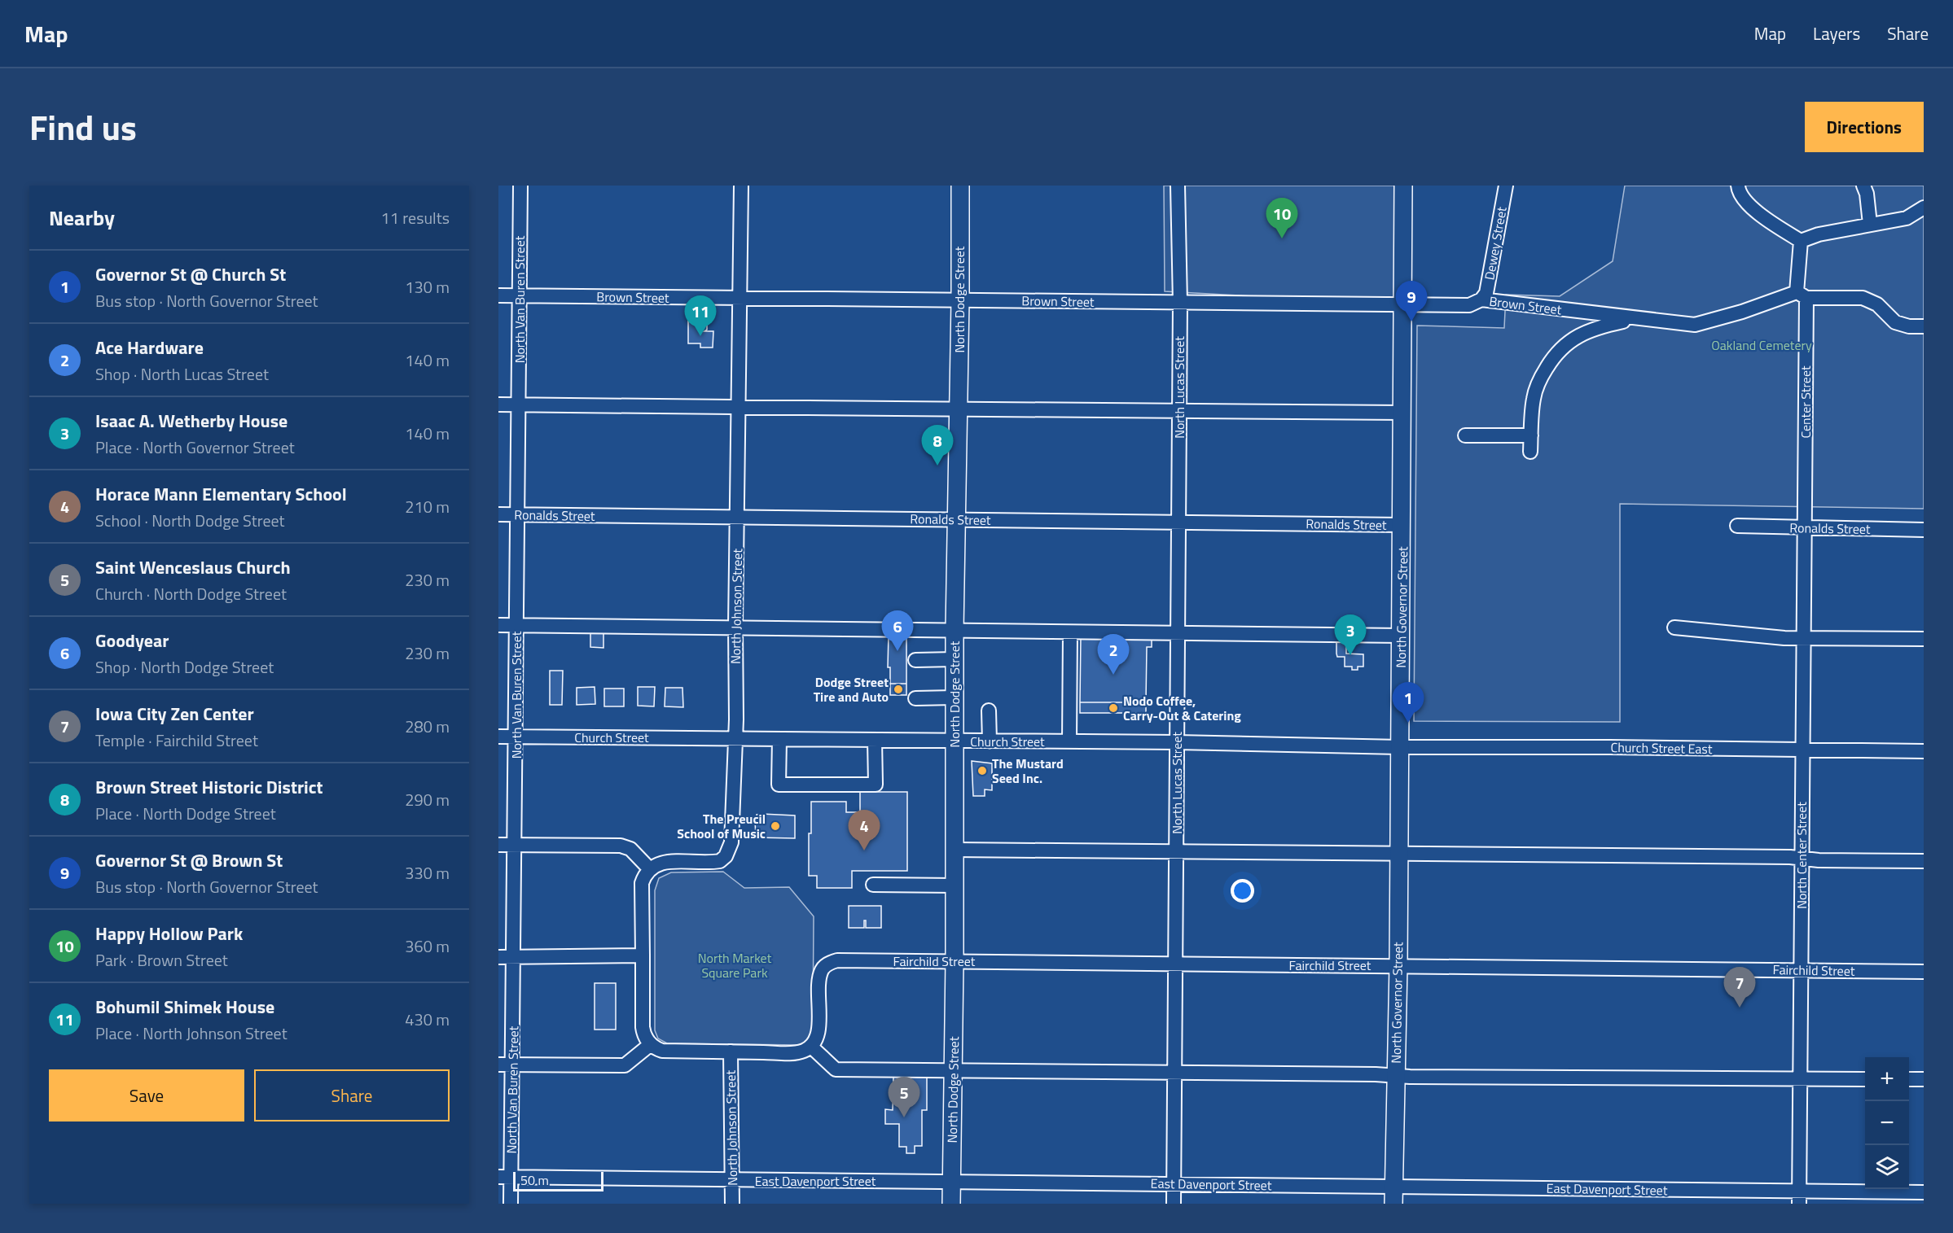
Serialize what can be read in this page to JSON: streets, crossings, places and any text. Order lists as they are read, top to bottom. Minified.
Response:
{"streets":{"main road":["North Dodge Street","North Governor Street"],"street":["Dewey Street","Brown Street","North Van Buren Street","North Lucas Street","Center Street","Ronalds Street","North Johnson Street","Church Street","Church Street East","North Center Street","Fairchild Street","East Davenport Street"]},"crossings":[["Dewey Street","Brown Street"],["Brown Street","North Van Buren Street"],["Brown Street","North Dodge Street"],["Brown Street","North Lucas Street"],["Brown Street","Center Street"],["Brown Street","North Johnson Street"],["Brown Street","North Governor Street"],["North Van Buren Street","Ronalds Street"],["North Van Buren Street","Church Street"],["North Van Buren Street","East Davenport Street"],["North Dodge Street","Ronalds Street"],["North Dodge Street","Church Street"],["North Dodge Street","Fairchild Street"],["North Dodge Street","East Davenport Street"],["North Lucas Street","Ronalds Street"],["North Lucas Street","Church Street"],["North Lucas Street","Fairchild Street"],["North Lucas Street","East Davenport Street"],["Center Street","North Center Street"],["Ronalds Street","North Johnson Street"],["Ronalds Street","North Governor Street"],["Ronalds Street","North Center Street"],["North Johnson Street","Church Street"],["North Johnson Street","East Davenport Street"],["North Governor Street","Church Street"],["North Governor Street","Church Street East"],["North Governor Street","Fairchild Street"],["North Governor Street","East Davenport Street"],["Church Street","Church Street East"],["Church Street East","North Center Street"],["North Center Street","Fairchild Street"],["North Center Street","East Davenport Street"]],"parks":["Oakland Cemetery","North Market Square Park"],"places":["Dodge Street Tire and Auto","Nodo Coffee, Carry-Out & Catering","The Mustard Seed Inc.","The Preucil School of Music"],"scale_bar":"50 m","page":{"header":"Map","nav":["Map","Layers","Share"],"title":"Find us","buttons":["Directions",["Save","Share"]],"heading":["Nearby","11 results"],"pins":["10","9","11","8","6","3","2","1","4","7","5"],"list":[{"mark":"1","name":"Governor St @ Church St","note":"Bus stop · North Governor Street","value":"130 m"},{"mark":"2","name":"Ace Hardware","note":"Shop · North Lucas Street","value":"140 m"},{"mark":"3","name":"Isaac A. Wetherby House","note":"Place · North Governor Street","value":"140 m"},{"mark":"4","name":"Horace Mann Elementary School","note":"School · North Dodge Street","value":"210 m"},{"mark":"5","name":"Saint Wenceslaus Church","note":"Church · North Dodge Street","value":"230 m"},{"mark":"6","name":"Goodyear","note":"Shop · North Dodge Street","value":"230 m"},{"mark":"7","name":"Iowa City Zen Center","note":"Temple · Fairchild Street","value":"280 m"},{"mark":"8","name":"Brown Street Historic District","note":"Place · North Dodge Street","value":"290 m"},{"mark":"9","name":"Governor St @ Brown St","note":"Bus stop · North Governor Street","value":"330 m"},{"mark":"10","name":"Happy Hollow Park","note":"Park · Brown Street","value":"360 m"},{"mark":"11","name":"Bohumil Shimek House","note":"Place · North Johnson Street","value":"430 m"}],"map_buttons":["+","−"],"scale":"50 m"}}
